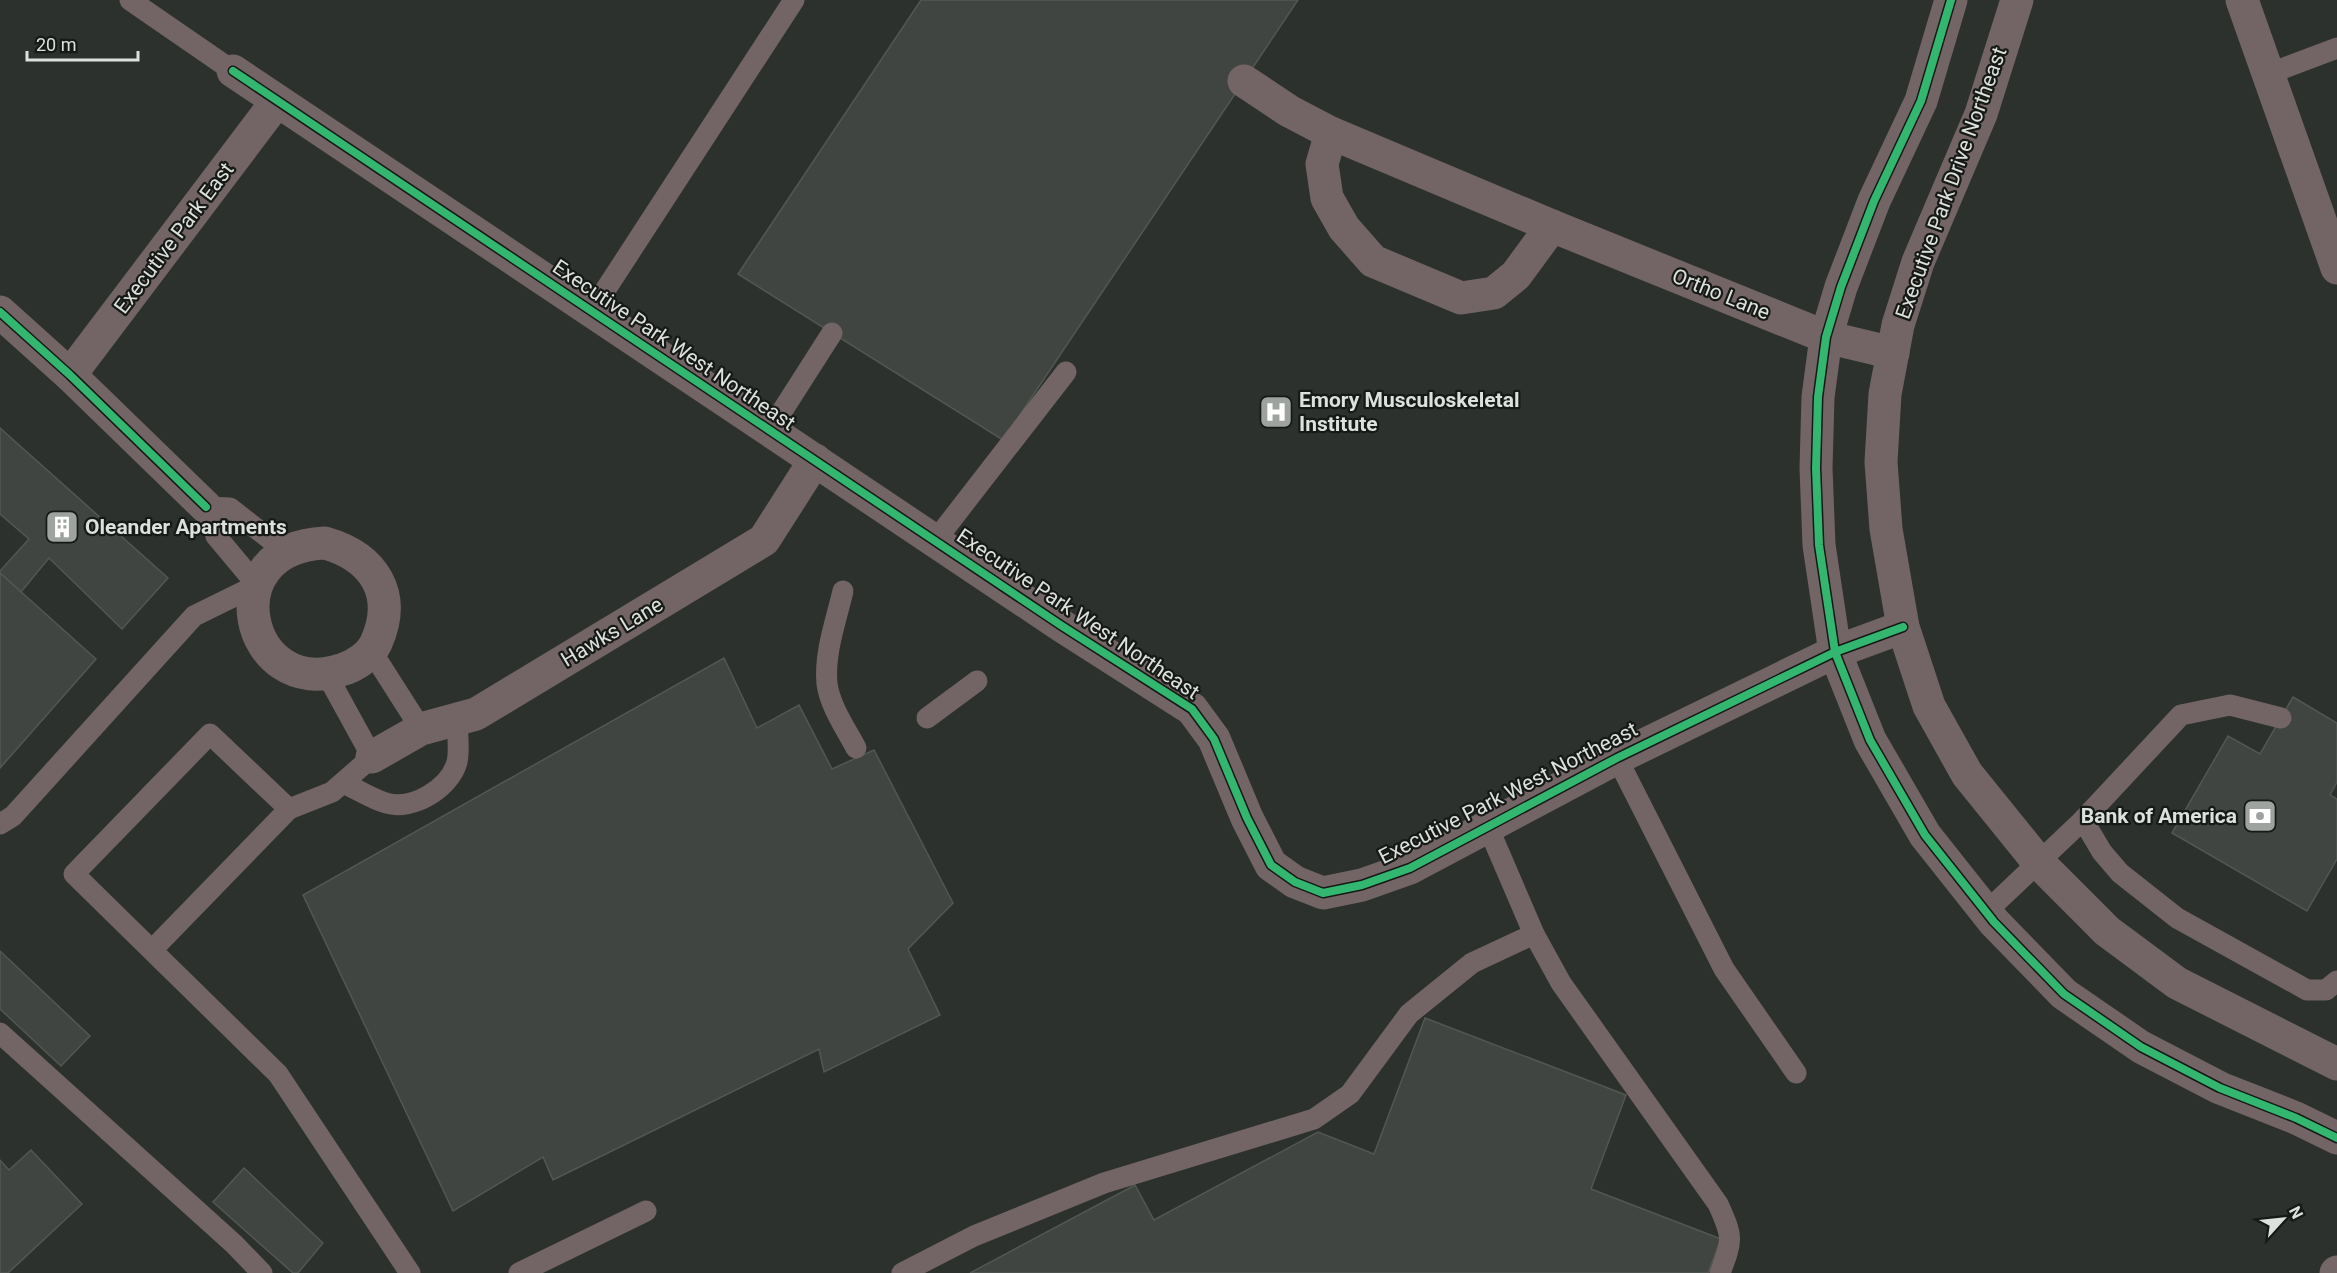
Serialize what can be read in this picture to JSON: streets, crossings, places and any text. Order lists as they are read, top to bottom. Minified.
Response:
{"streets":{"street":["Executive Park Drive Northeast","Executive Park East","Ortho Lane","Executive Park West Northeast","Hawks Lane"]},"crossings":[["Executive Park Drive Northeast","Ortho Lane"],["Executive Park Drive Northeast","Executive Park West Northeast"],["Executive Park East","Executive Park West Northeast"],["Executive Park West Northeast","Hawks Lane"]],"places":{"hospital":["Emory Musculoskeletal Institute"],"building":["Oleander Apartments"],"bank":["Bank of America"]},"scale_bar":"20 m","north":"top right"}
